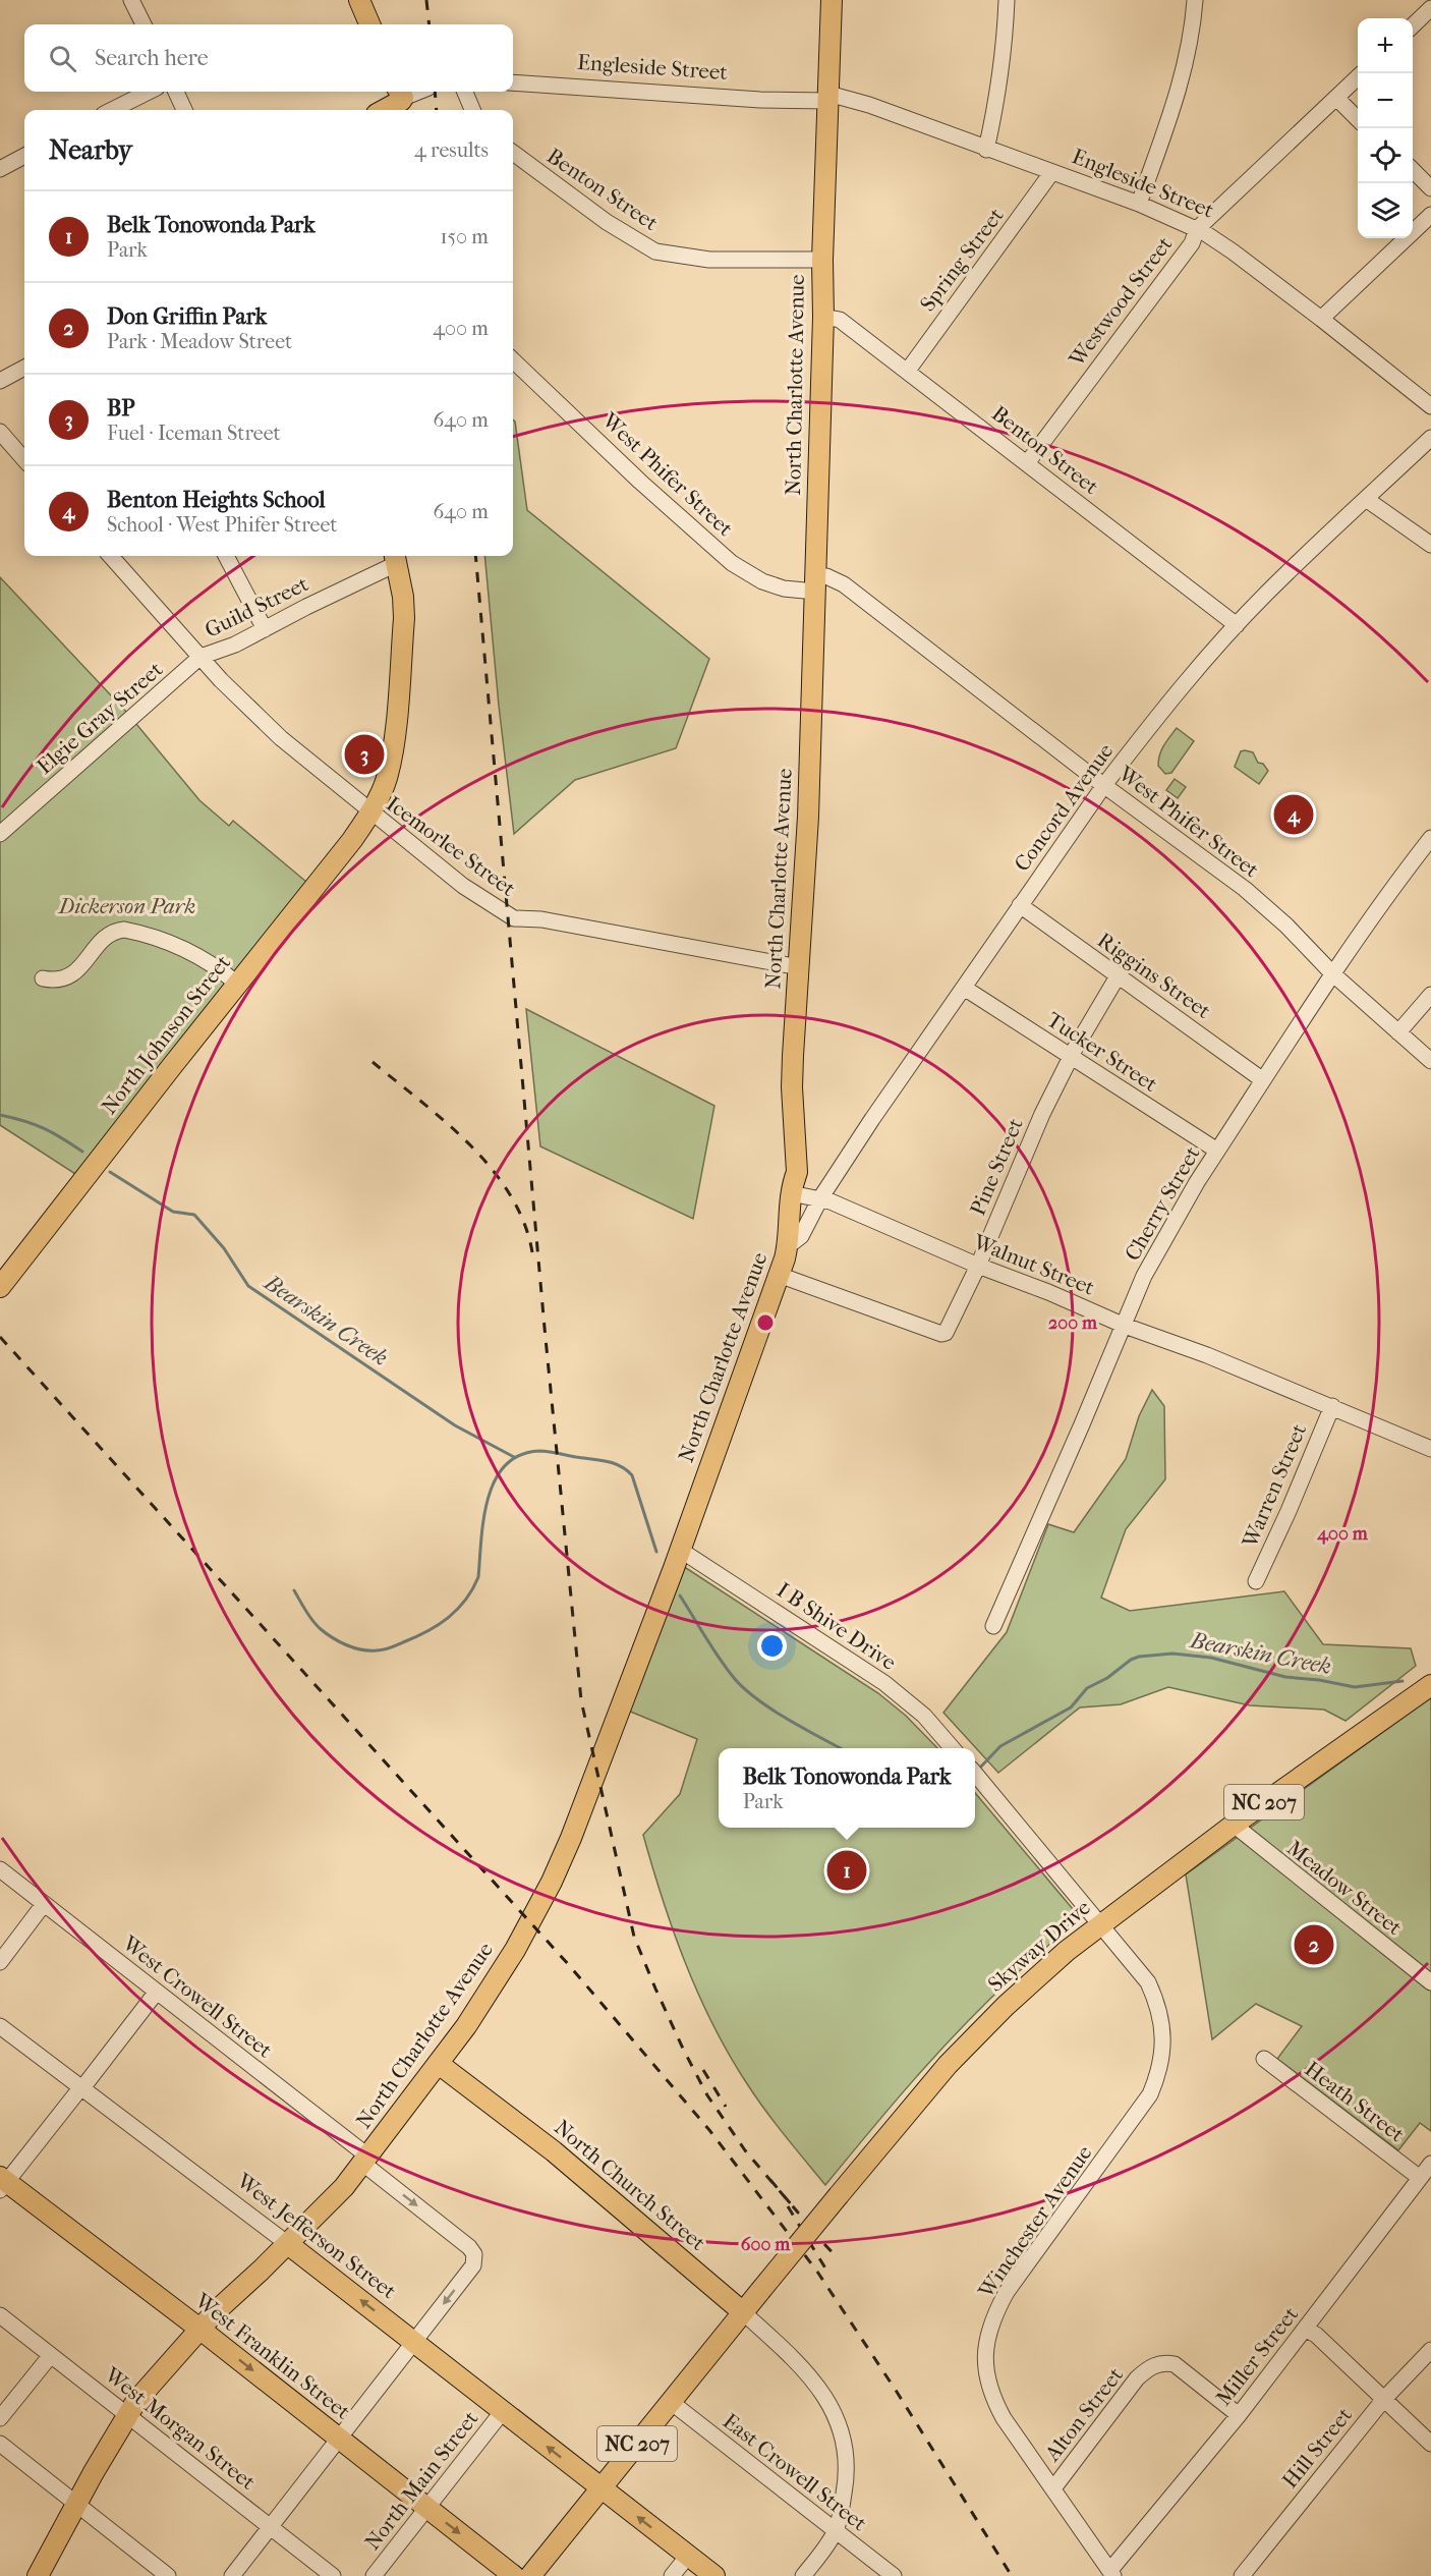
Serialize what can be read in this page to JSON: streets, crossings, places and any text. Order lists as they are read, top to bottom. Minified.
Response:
{"streets":{"main road":["North Charlotte Avenue","North Johnson Street","NC 207","Skyway Drive","North Church Street","West Jefferson Street","West Franklin Street"],"street":["Engleside Street","Benton Street","Spring Street","Westwood Street","West Phifer Street","Guild Street","Elgie Gray Street","Concord Avenue","Icemorlee Street","Riggins Street","Tucker Street","Pine Street","Cherry Street","Walnut Street","Warren Street","I B Shive Drive","Meadow Street","West Crowell Street","Heath Street","Winchester Avenue","Miller Street","Alton Street","West Morgan Street","Hill Street","East Crowell Street","North Main Street"]},"crossings":[["Engleside Street","Spring Street"],["Engleside Street","Westwood Street"],["Engleside Street","North Charlotte Avenue"],["Benton Street","Spring Street"],["Benton Street","Westwood Street"],["Benton Street","North Charlotte Avenue"],["Benton Street","Concord Avenue"],["North Charlotte Avenue","West Phifer Street"],["North Charlotte Avenue","Concord Avenue"],["North Charlotte Avenue","Icemorlee Street"],["North Charlotte Avenue","Pine Street"],["North Charlotte Avenue","Walnut Street"],["North Charlotte Avenue","I B Shive Drive"],["North Charlotte Avenue","West Crowell Street"],["North Charlotte Avenue","North Church Street"],["North Charlotte Avenue","West Jefferson Street"],["North Charlotte Avenue","West Franklin Street"],["North Charlotte Avenue","West Morgan Street"],["West Phifer Street","Concord Avenue"],["West Phifer Street","Cherry Street"],["Guild Street","Elgie Gray Street"],["Guild Street","Icemorlee Street"],["Guild Street","North Johnson Street"],["Elgie Gray Street","Icemorlee Street"],["Concord Avenue","Riggins Street"],["Concord Avenue","Tucker Street"],["Concord Avenue","Walnut Street"],["Icemorlee Street","North Johnson Street"],["Riggins Street","Pine Street"],["Riggins Street","Cherry Street"],["Tucker Street","Pine Street"],["Tucker Street","Cherry Street"],["Pine Street","Walnut Street"],["Cherry Street","Walnut Street"],["Walnut Street","Warren Street"],["NC 207","Skyway Drive"],["NC 207","North Church Street"],["NC 207","West Jefferson Street"],["NC 207","East Crowell Street"],["Meadow Street","Skyway Drive"],["Skyway Drive","North Church Street"],["Skyway Drive","Winchester Avenue"],["West Crowell Street","West Jefferson Street"],["Heath Street","Miller Street"],["North Church Street","East Crowell Street"],["Winchester Avenue","Miller Street"],["Winchester Avenue","Alton Street"],["West Jefferson Street","North Main Street"],["West Franklin Street","North Main Street"],["Miller Street","Alton Street"]],"one_way":["West Jefferson Street","West Franklin Street"],"water":["Bearskin Creek"],"parks":["Dickerson Park"],"page":{"map_buttons":["+","−"],"search":"Search here","heading":["Nearby","4 results"],"list":[{"mark":"1","name":"Belk Tonowonda Park","note":"Park","value":"150 m"},{"mark":"2","name":"Don Griffin Park","note":"Park · Meadow Street","value":"400 m"},{"mark":"3","name":"BP","note":"Fuel · Iceman Street","value":"640 m"},{"mark":"4","name":"Benton Heights School","note":"School · West Phifer Street","value":"640 m"}],"pins":["3","4","1","2"],"popup":["Belk Tonowonda Park","Park"]},"rings":["200 m","400 m","600 m"]}
